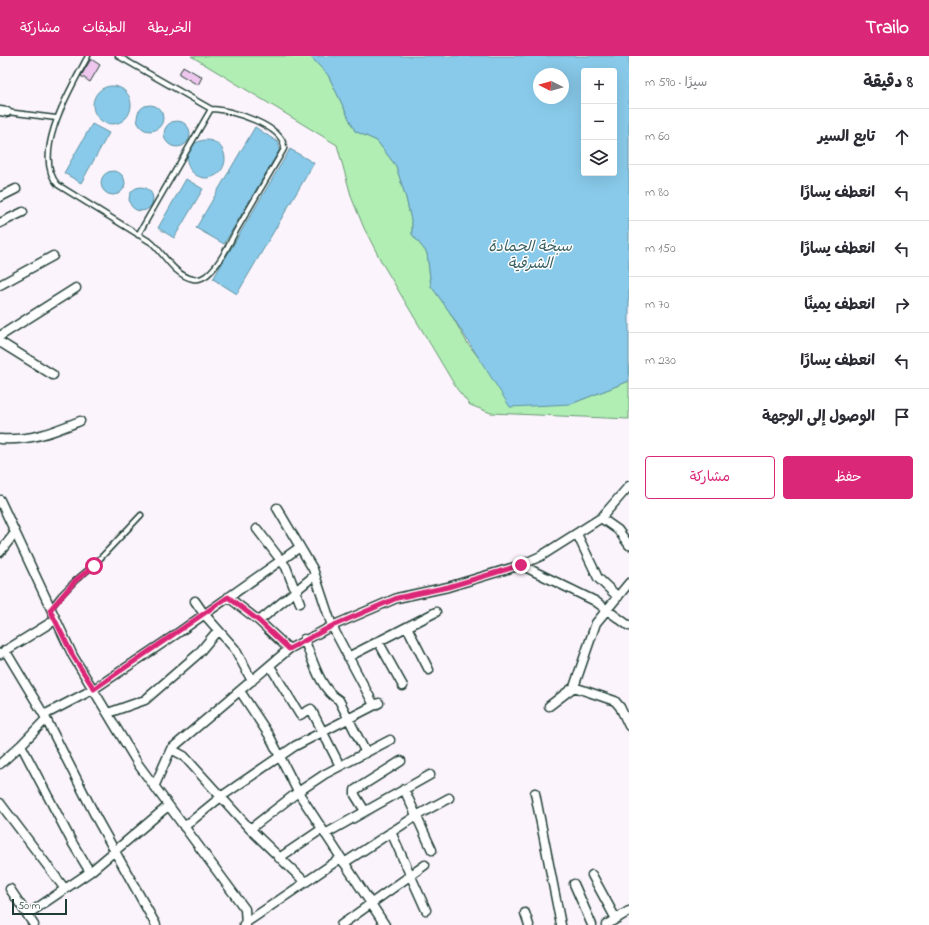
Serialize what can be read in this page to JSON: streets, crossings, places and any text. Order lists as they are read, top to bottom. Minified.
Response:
{"water":["سبخة الحمادة الشرقية"],"scale_bar":"50 m","north":"left","page":{"header":"Trailo","nav":["الخريطة","الطبقات","مشاركة"],"heading":["8 دقيقة","سيرًا · 590 m"],"map_buttons":["+","−"],"list":[["تابع السير","60 m"],["انعطف يسارًا","80 m"],["انعطف يسارًا","150 m"],["انعطف يمينًا","70 m"],["انعطف يسارًا","230 m"],"الوصول إلى الوجهة"],"buttons":["حفظ","مشاركة"],"scale":"50 m"}}
